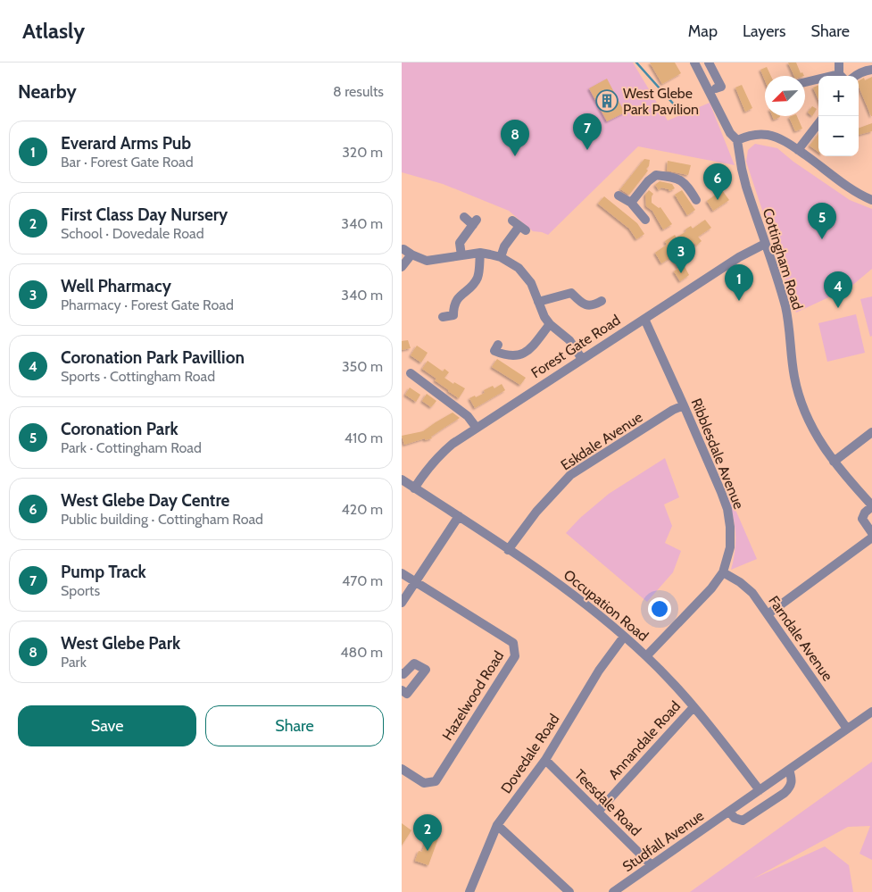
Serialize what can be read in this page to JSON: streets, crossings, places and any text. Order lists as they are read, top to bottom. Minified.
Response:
{"streets":{"street":["Cottingham Road","Forest Gate Road","Eskdale Avenue","Ribblesdale Avenue","Occupation Road","Farndale Avenue","Hazelwood Road","Annandale Road","Dovedale Road","Teesdale Road","Studfall Avenue"]},"crossings":[["Cottingham Road","Forest Gate Road"],["Forest Gate Road","Ribblesdale Avenue"],["Forest Gate Road","Occupation Road"],["Eskdale Avenue","Ribblesdale Avenue"],["Eskdale Avenue","Occupation Road"],["Ribblesdale Avenue","Occupation Road"],["Ribblesdale Avenue","Farndale Avenue"],["Occupation Road","Annandale Road"],["Occupation Road","Dovedale Road"],["Occupation Road","Studfall Avenue"],["Farndale Avenue","Studfall Avenue"],["Annandale Road","Teesdale Road"],["Dovedale Road","Teesdale Road"],["Teesdale Road","Studfall Avenue"]],"places":{"building":["West Glebe Park Pavilion"]},"north":"bottom left","page":{"header":"Atlasly","nav":["Map","Layers","Share"],"heading":["Nearby","8 results"],"map_buttons":["+","−"],"pins":["7","8","6","5","3","1","4","2"],"list":[{"mark":"1","name":"Everard Arms Pub","note":"Bar · Forest Gate Road","value":"320 m"},{"mark":"2","name":"First Class Day Nursery","note":"School · Dovedale Road","value":"340 m"},{"mark":"3","name":"Well Pharmacy","note":"Pharmacy · Forest Gate Road","value":"340 m"},{"mark":"4","name":"Coronation Park Pavillion","note":"Sports · Cottingham Road","value":"350 m"},{"mark":"5","name":"Coronation Park","note":"Park · Cottingham Road","value":"410 m"},{"mark":"6","name":"West Glebe Day Centre","note":"Public building · Cottingham Road","value":"420 m"},{"mark":"7","name":"Pump Track","note":"Sports","value":"470 m"},{"mark":"8","name":"West Glebe Park","note":"Park","value":"480 m"}],"buttons":["Save","Share"]}}
